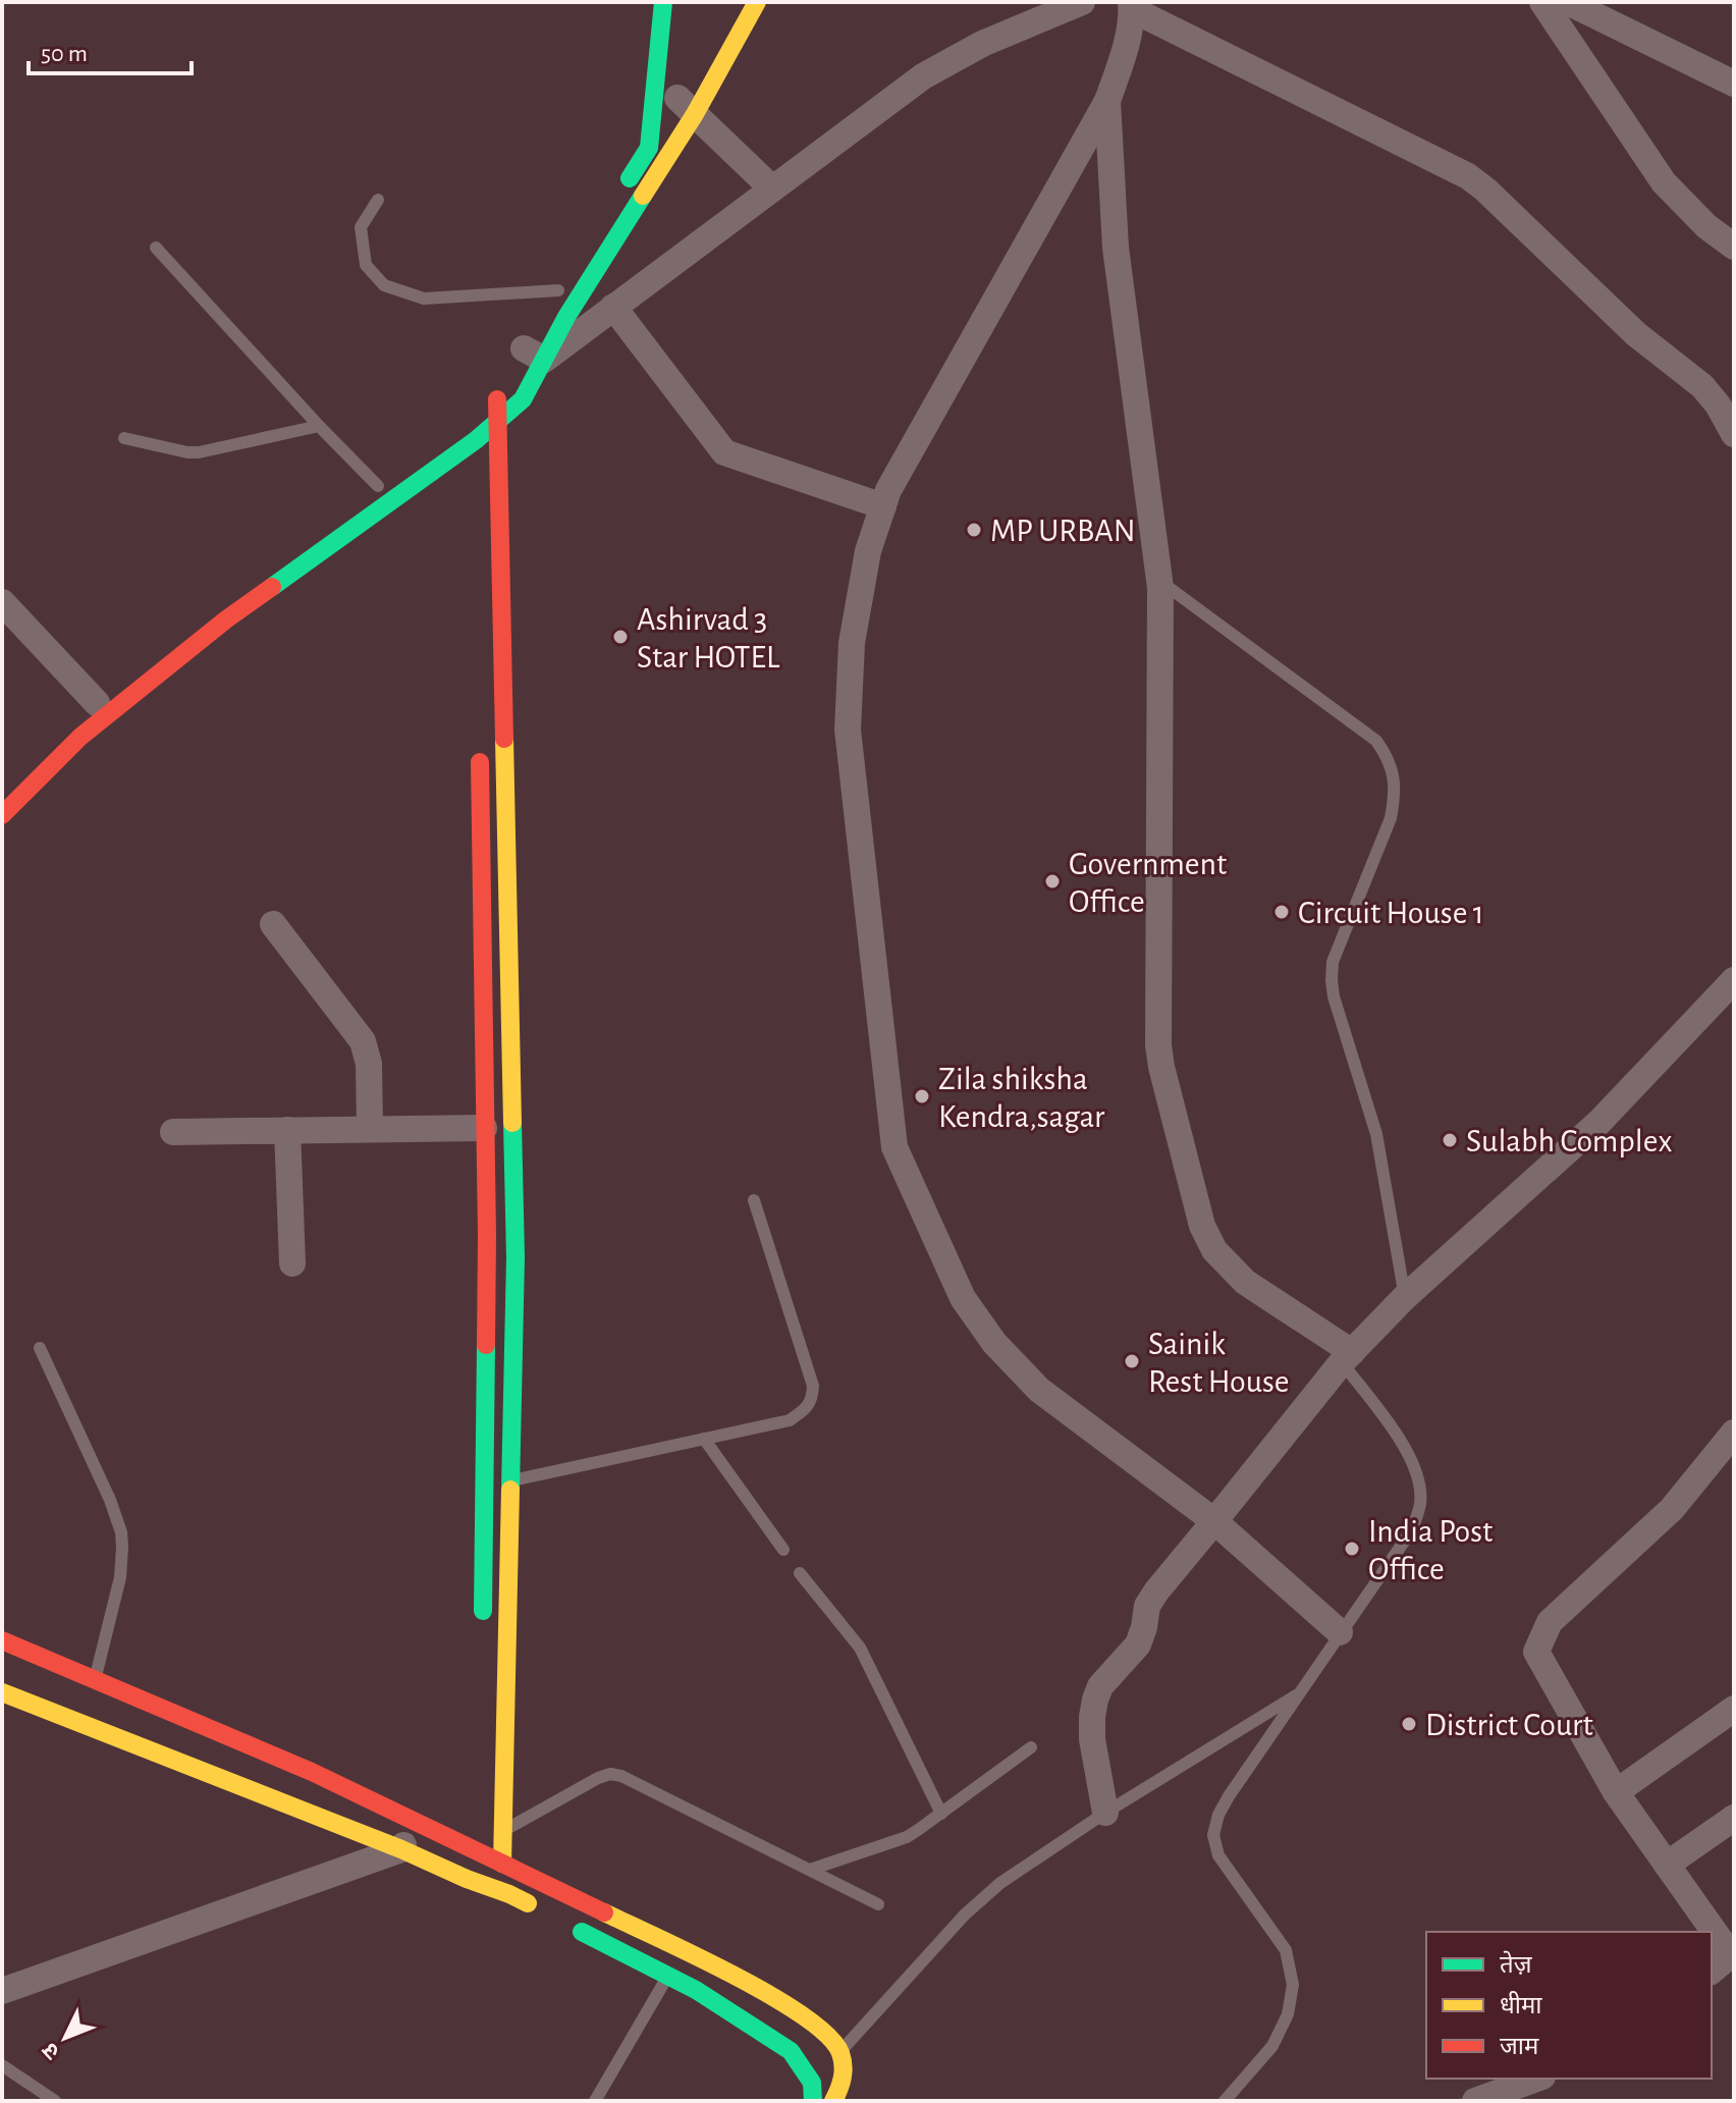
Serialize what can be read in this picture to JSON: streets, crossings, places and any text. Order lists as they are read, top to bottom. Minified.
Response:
{"places":["MP URBAN","Ashirvad 3 Star HOTEL","Government Office","Circuit House 1","Zila shiksha Kendra,sagar","Sulabh Complex","Sainik Rest House","India Post Office","District Court"],"legend":["तेज़","धीमा","जाम"],"scale_bar":"50 m","north":"bottom left"}
